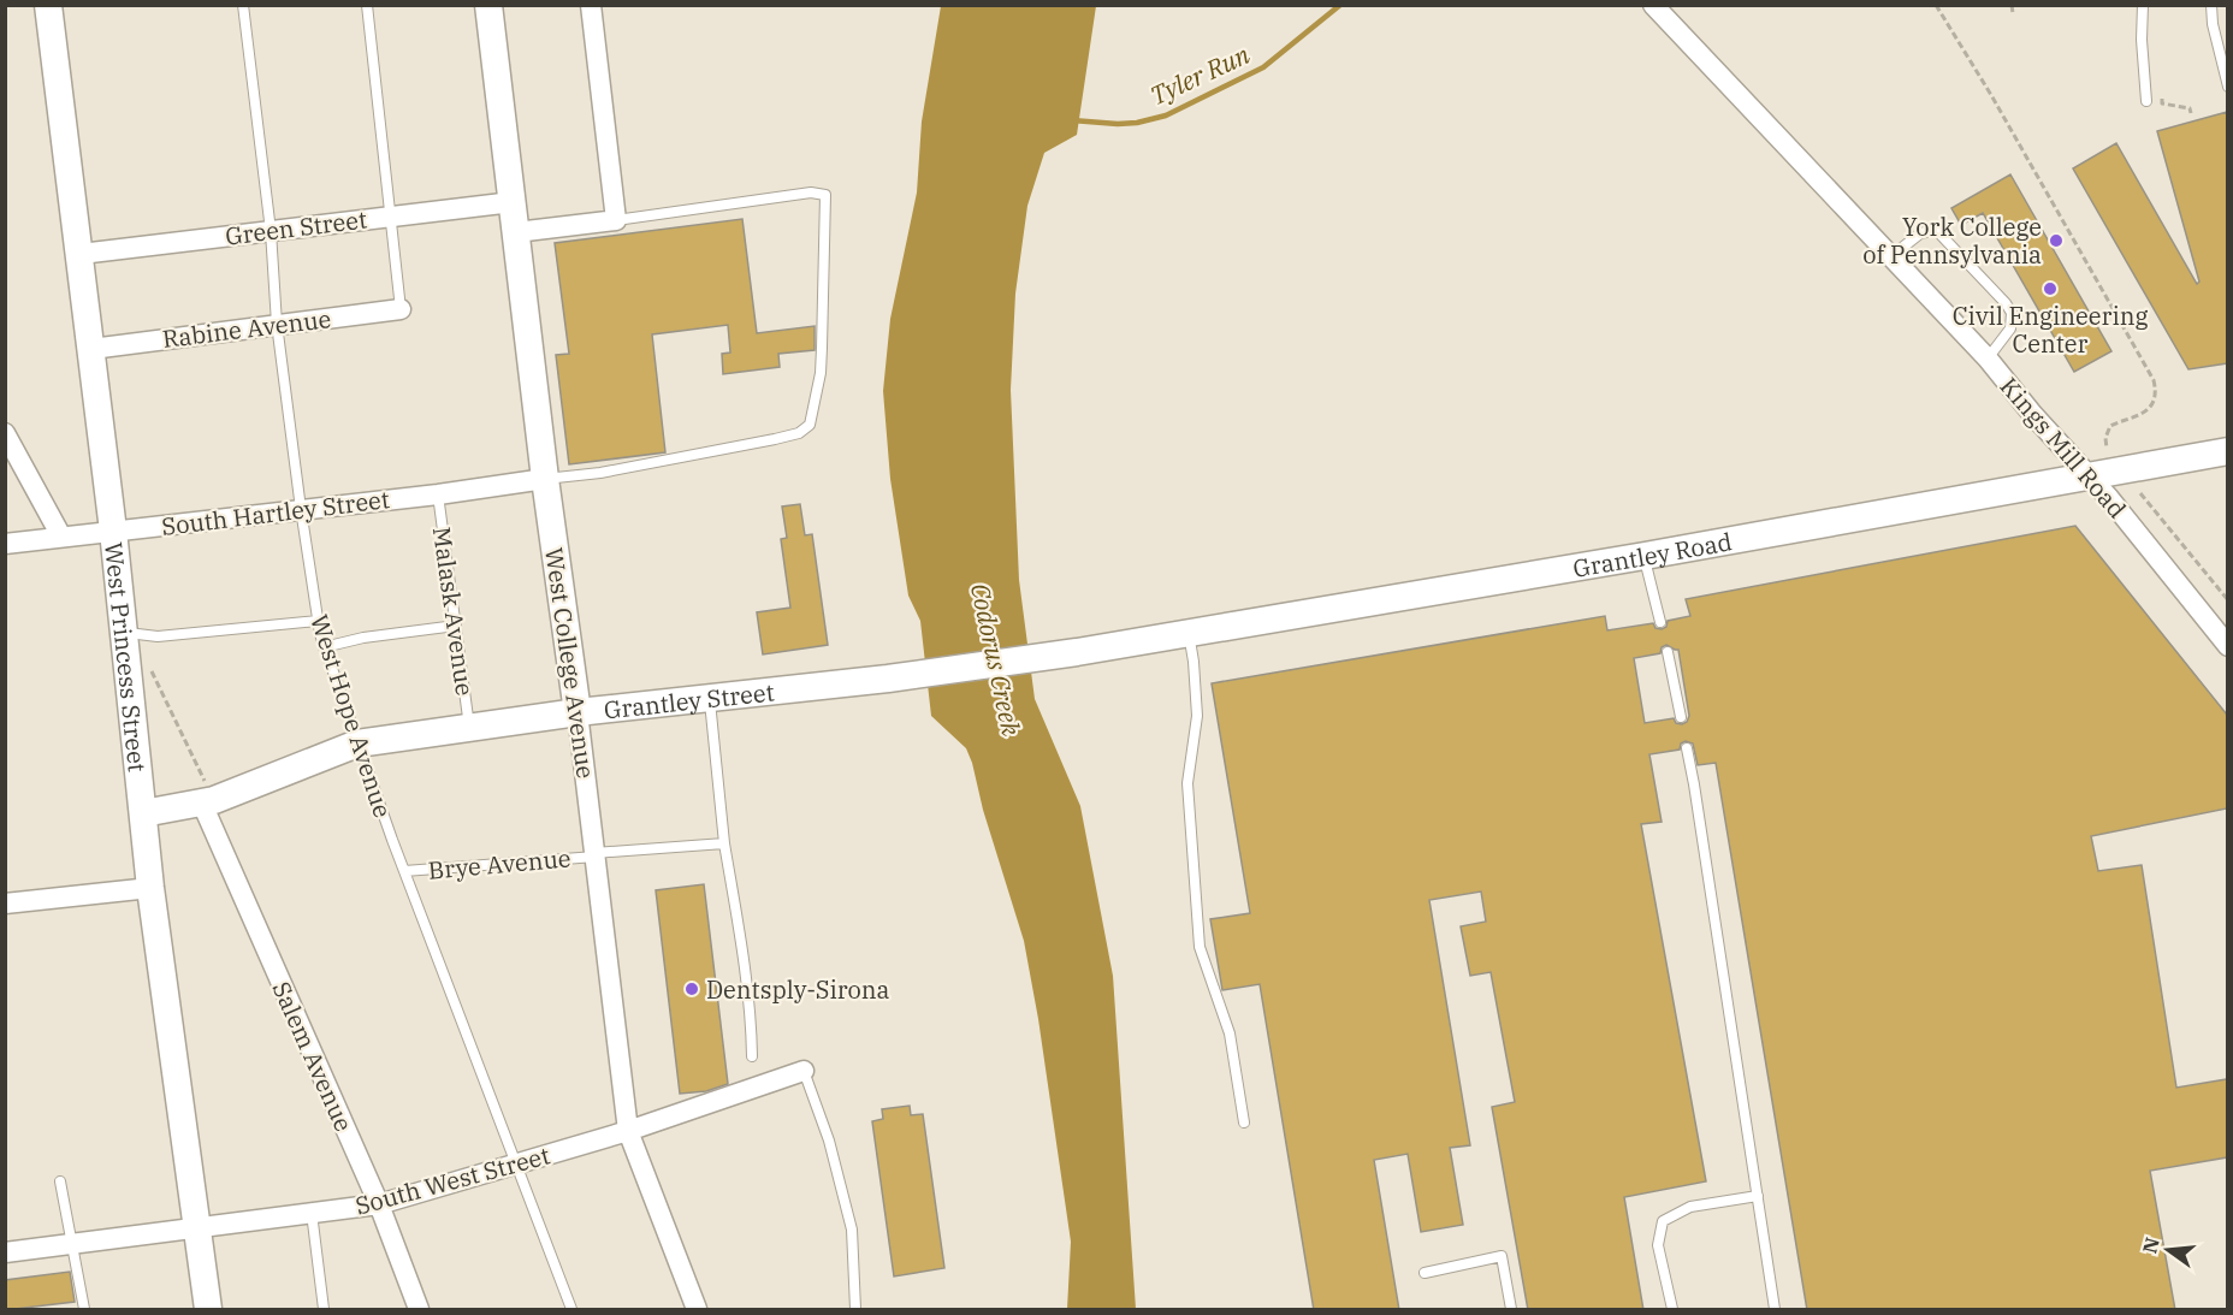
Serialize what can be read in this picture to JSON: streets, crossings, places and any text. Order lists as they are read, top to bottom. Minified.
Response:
{"streets":{"street":["Green Street","Rabine Avenue","Kings Mill Road","South Hartley Street","Grantley Road","West Princess Street","West College Avenue","Grantley Street","Salem Avenue","South West Street"],"lane":["Malask Avenue","West Hope Avenue","Brye Avenue"]},"crossings":[["Green Street","West Princess Street"],["Green Street","West College Avenue"],["Green Street","West Hope Avenue"],["Rabine Avenue","West Princess Street"],["Rabine Avenue","West Hope Avenue"],["Kings Mill Road","Grantley Road"],["South Hartley Street","Malask Avenue"],["South Hartley Street","West Princess Street"],["South Hartley Street","West College Avenue"],["South Hartley Street","West Hope Avenue"],["Grantley Road","Grantley Street"],["Malask Avenue","Grantley Street"],["West Princess Street","Grantley Street"],["West Princess Street","South West Street"],["West College Avenue","Grantley Street"],["West College Avenue","Brye Avenue"],["West College Avenue","South West Street"],["Grantley Street","West Hope Avenue"],["Grantley Street","Salem Avenue"],["West Hope Avenue","Brye Avenue"],["West Hope Avenue","South West Street"],["Salem Avenue","South West Street"]],"water":["Tyler Run","Codorus Creek"],"places":["York College of Pennsylvania","Civil Engineering Center","Dentsply-Sirona"],"north":"left"}
